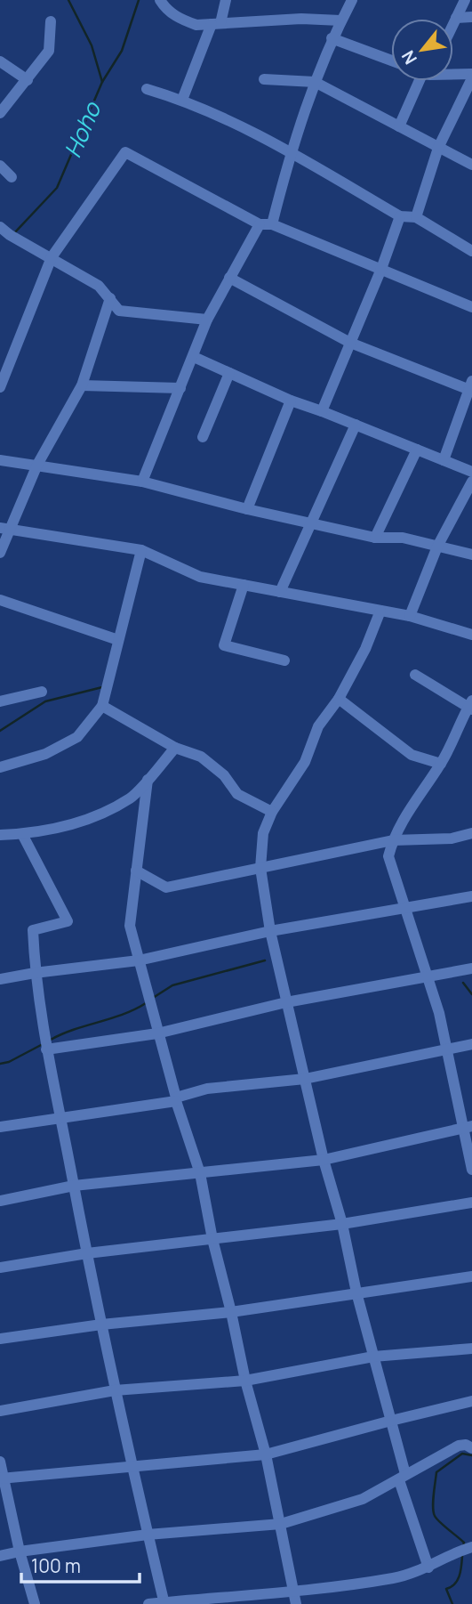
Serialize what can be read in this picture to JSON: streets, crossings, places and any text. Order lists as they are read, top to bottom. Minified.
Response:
{"water":["Hoho"],"scale_bar":"100 m","north":"bottom left"}
